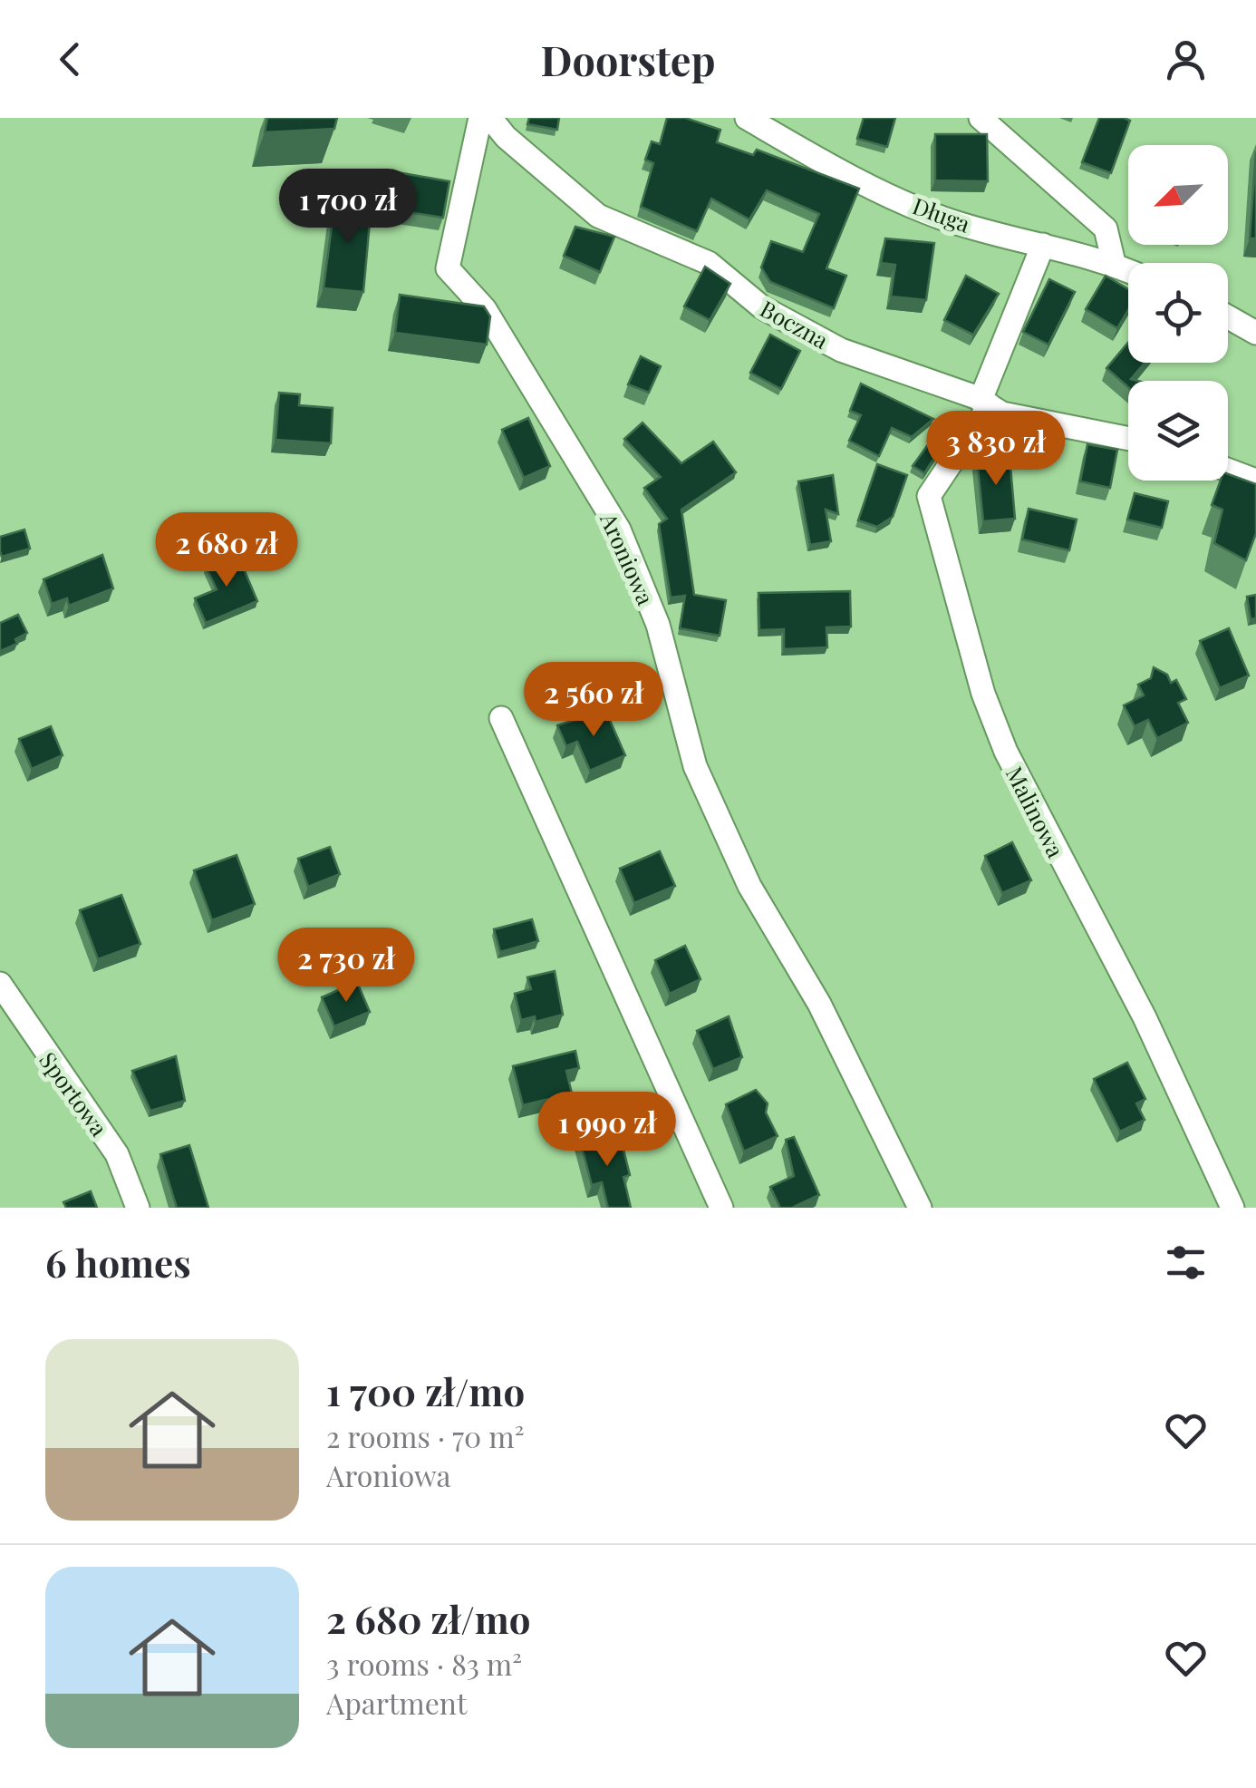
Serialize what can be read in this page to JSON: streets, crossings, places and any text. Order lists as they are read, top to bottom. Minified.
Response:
{"streets":{"street":["Długa","Boczna","Aroniowa","Malinowa","Sportowa"]},"crossings":[["Długa","Malinowa"],["Boczna","Malinowa"]],"north":"bottom left","page":{"header":"Doorstep","price":["1 700 zł","3 830 zł","2 680 zł","2 560 zł","2 730 zł","1 990 zł"],"heading":"6 homes","list":[{"name":"1 700 zł/mo","note":"2 rooms · 70 m² · Aroniowa"},{"name":"2 680 zł/mo","note":"3 rooms · 83 m² · Apartment"}]}}
